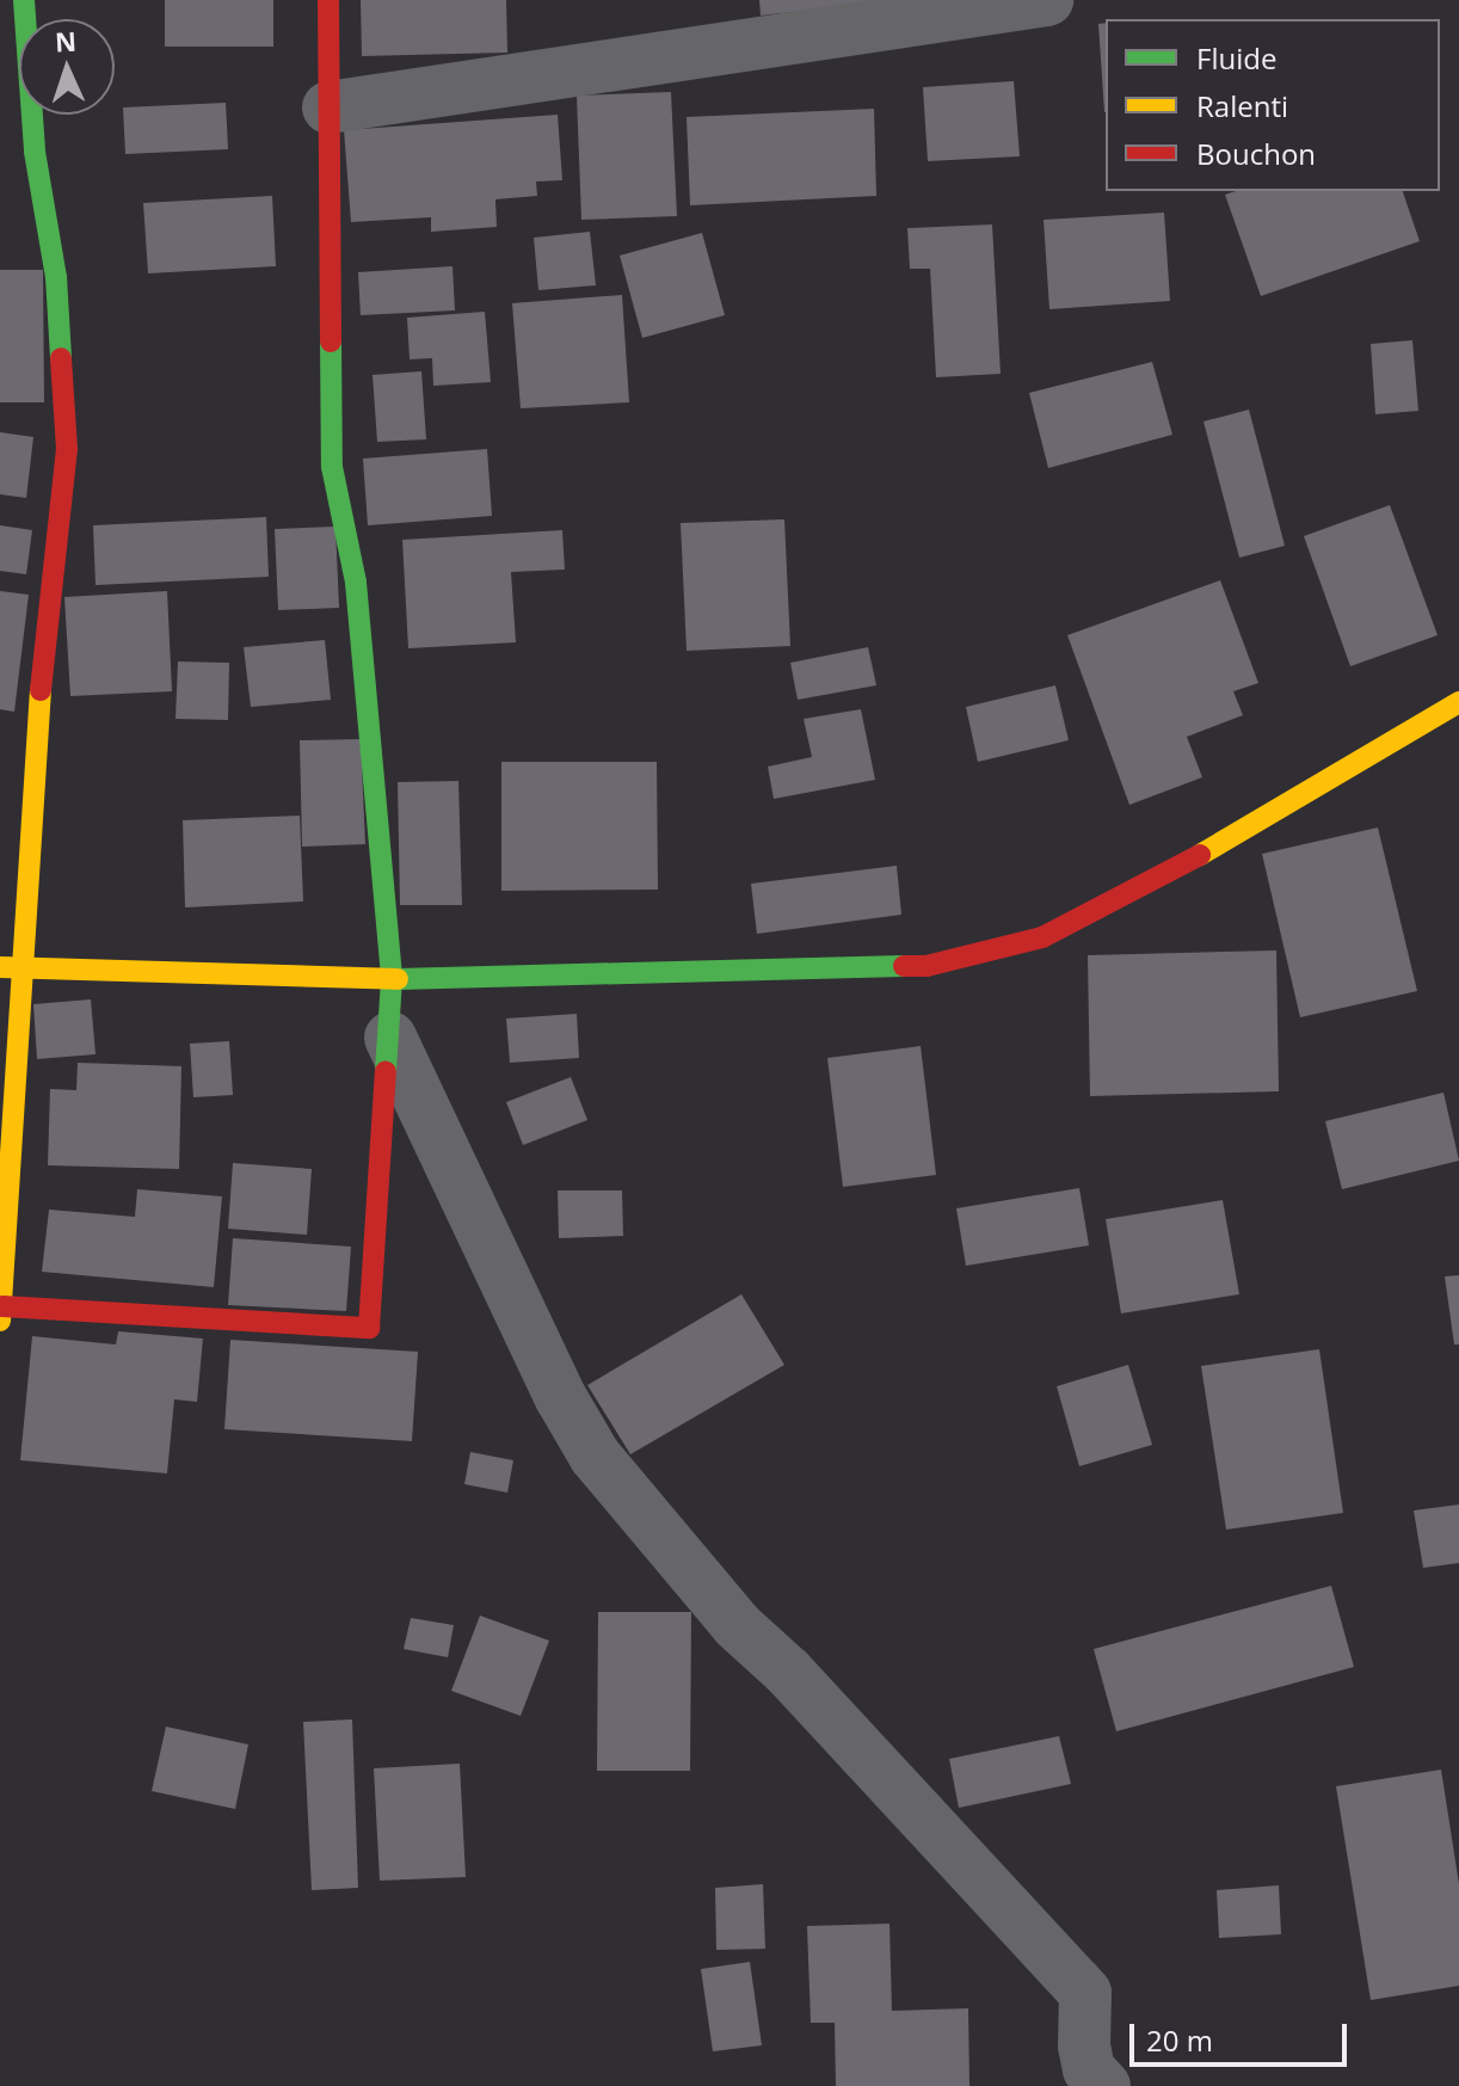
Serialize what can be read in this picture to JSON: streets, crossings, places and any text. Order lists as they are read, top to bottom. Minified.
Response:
{"legend":["Fluide","Ralenti","Bouchon"],"scale_bar":"20 m","north":"top"}
